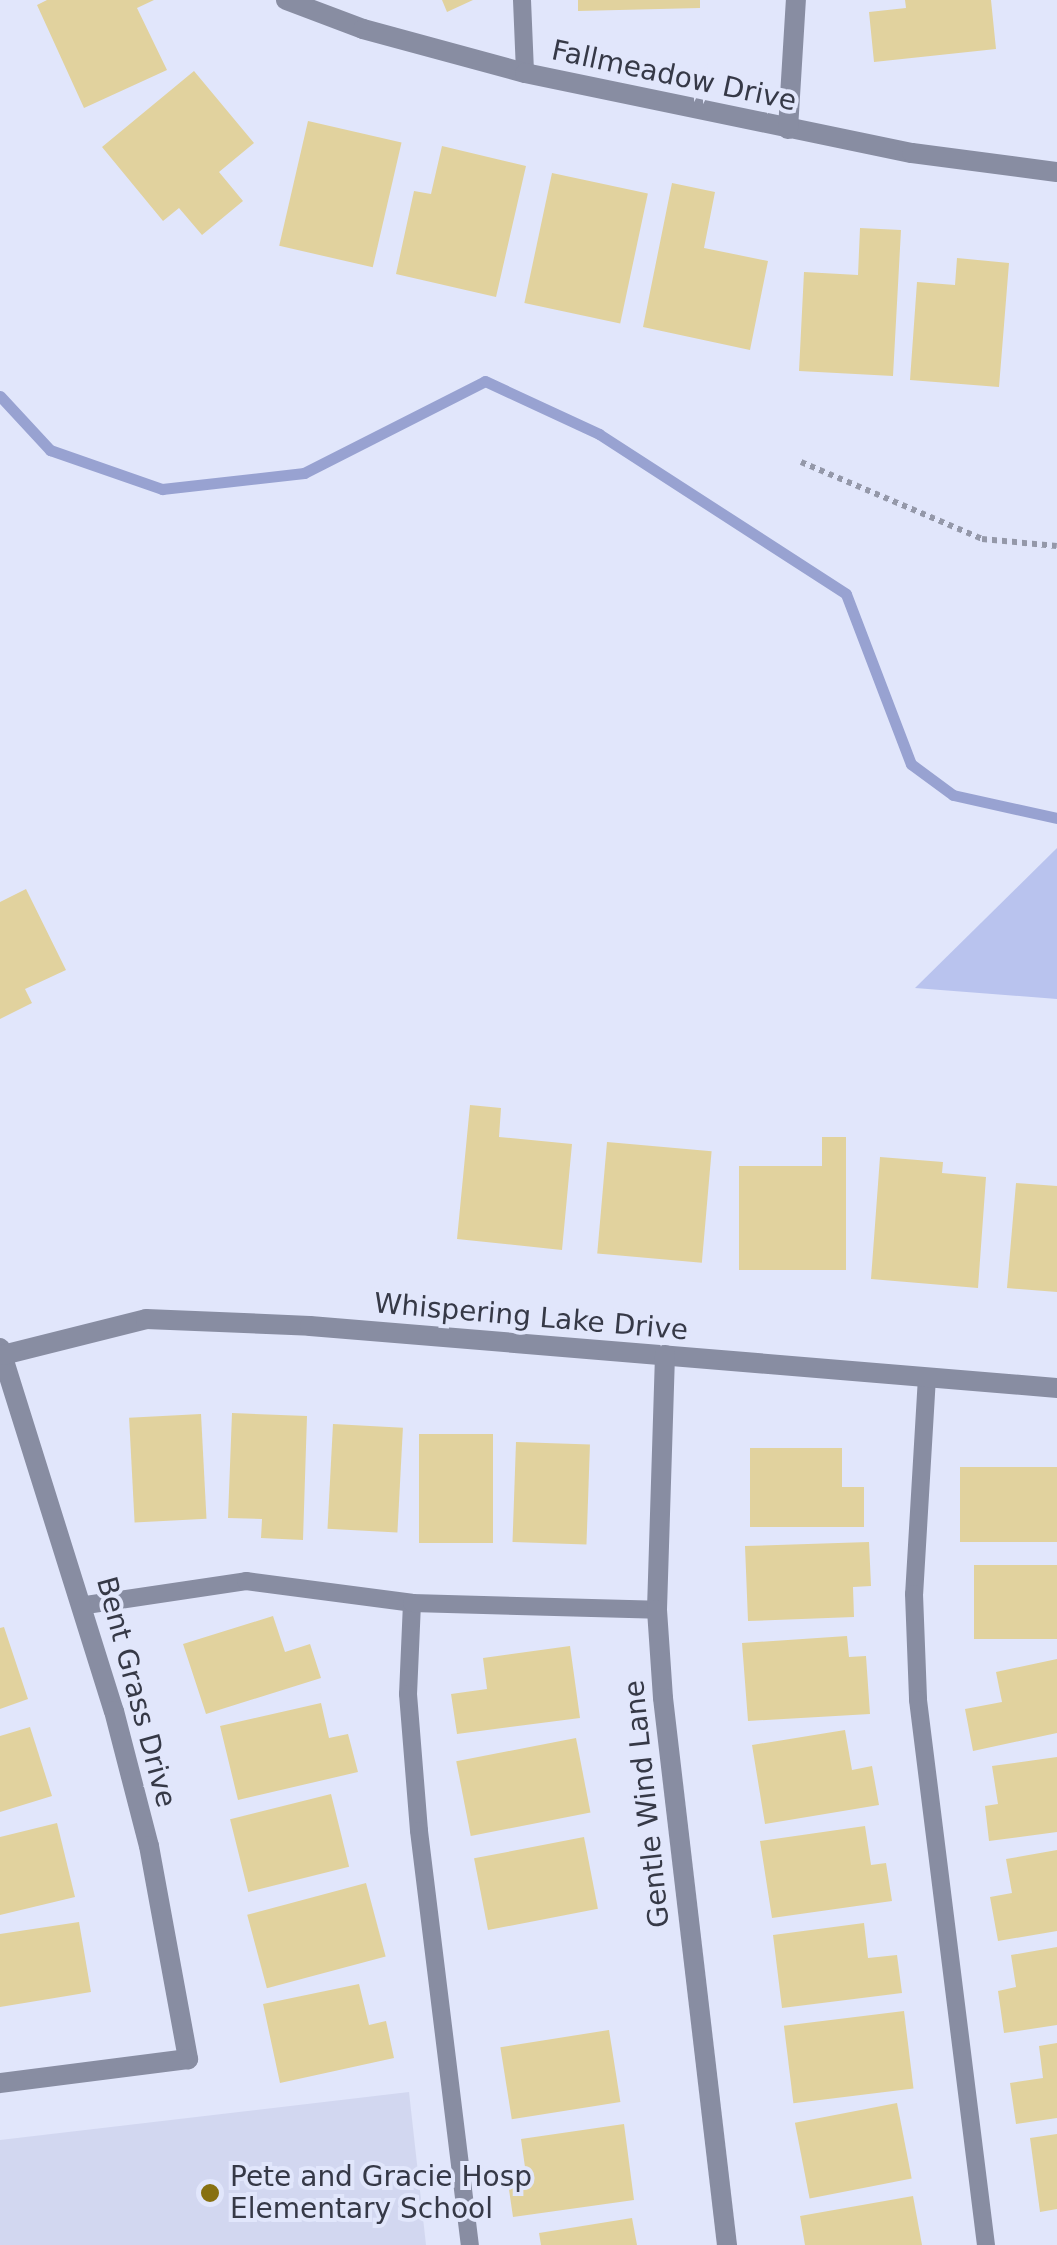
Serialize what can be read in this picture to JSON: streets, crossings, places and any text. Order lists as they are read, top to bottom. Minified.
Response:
{"streets":{"street":["Fallmeadow Drive","Whispering Lake Drive","Bent Grass Drive","Gentle Wind Lane"]},"crossings":[["Whispering Lake Drive","Bent Grass Drive"],["Whispering Lake Drive","Gentle Wind Lane"]],"places":["Pete and Gracie Hosp Elementary School"]}
